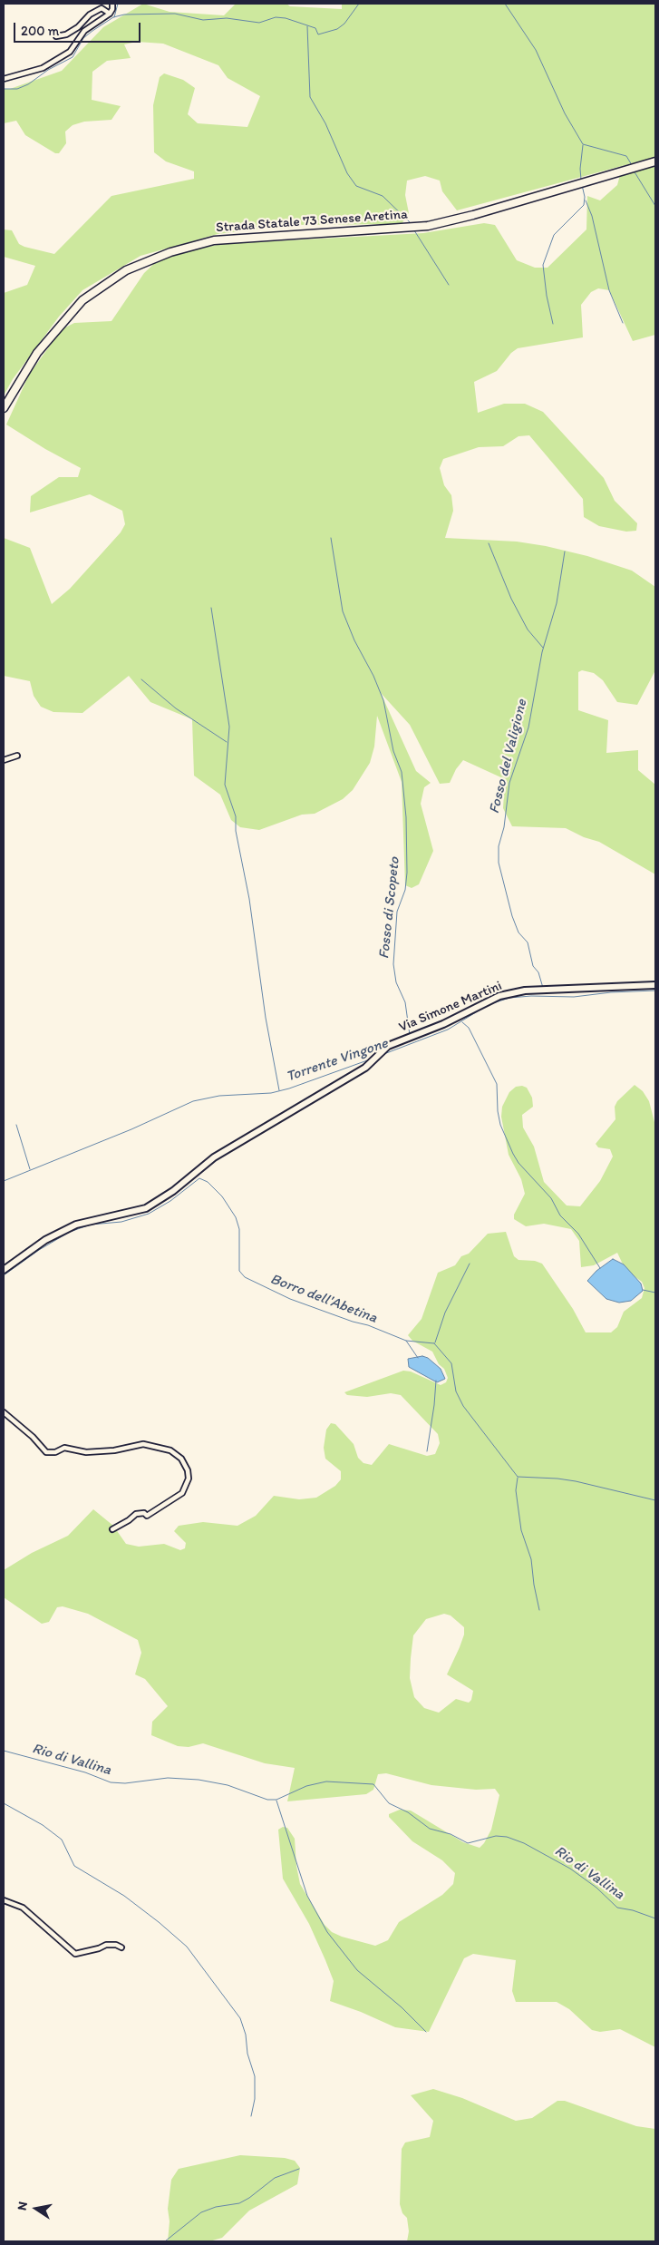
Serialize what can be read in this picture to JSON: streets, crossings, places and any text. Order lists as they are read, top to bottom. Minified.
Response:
{"streets":{"main road":["Strada Statale 73 Senese Aretina"],"street":["Via Simone Martini"]},"water":["Fosso del Valigione","Fosso di Scopeto","Torrente Vingone","Borro dell'Abetina","Rio di Vallina"],"scale_bar":"200 m","north":"left"}
